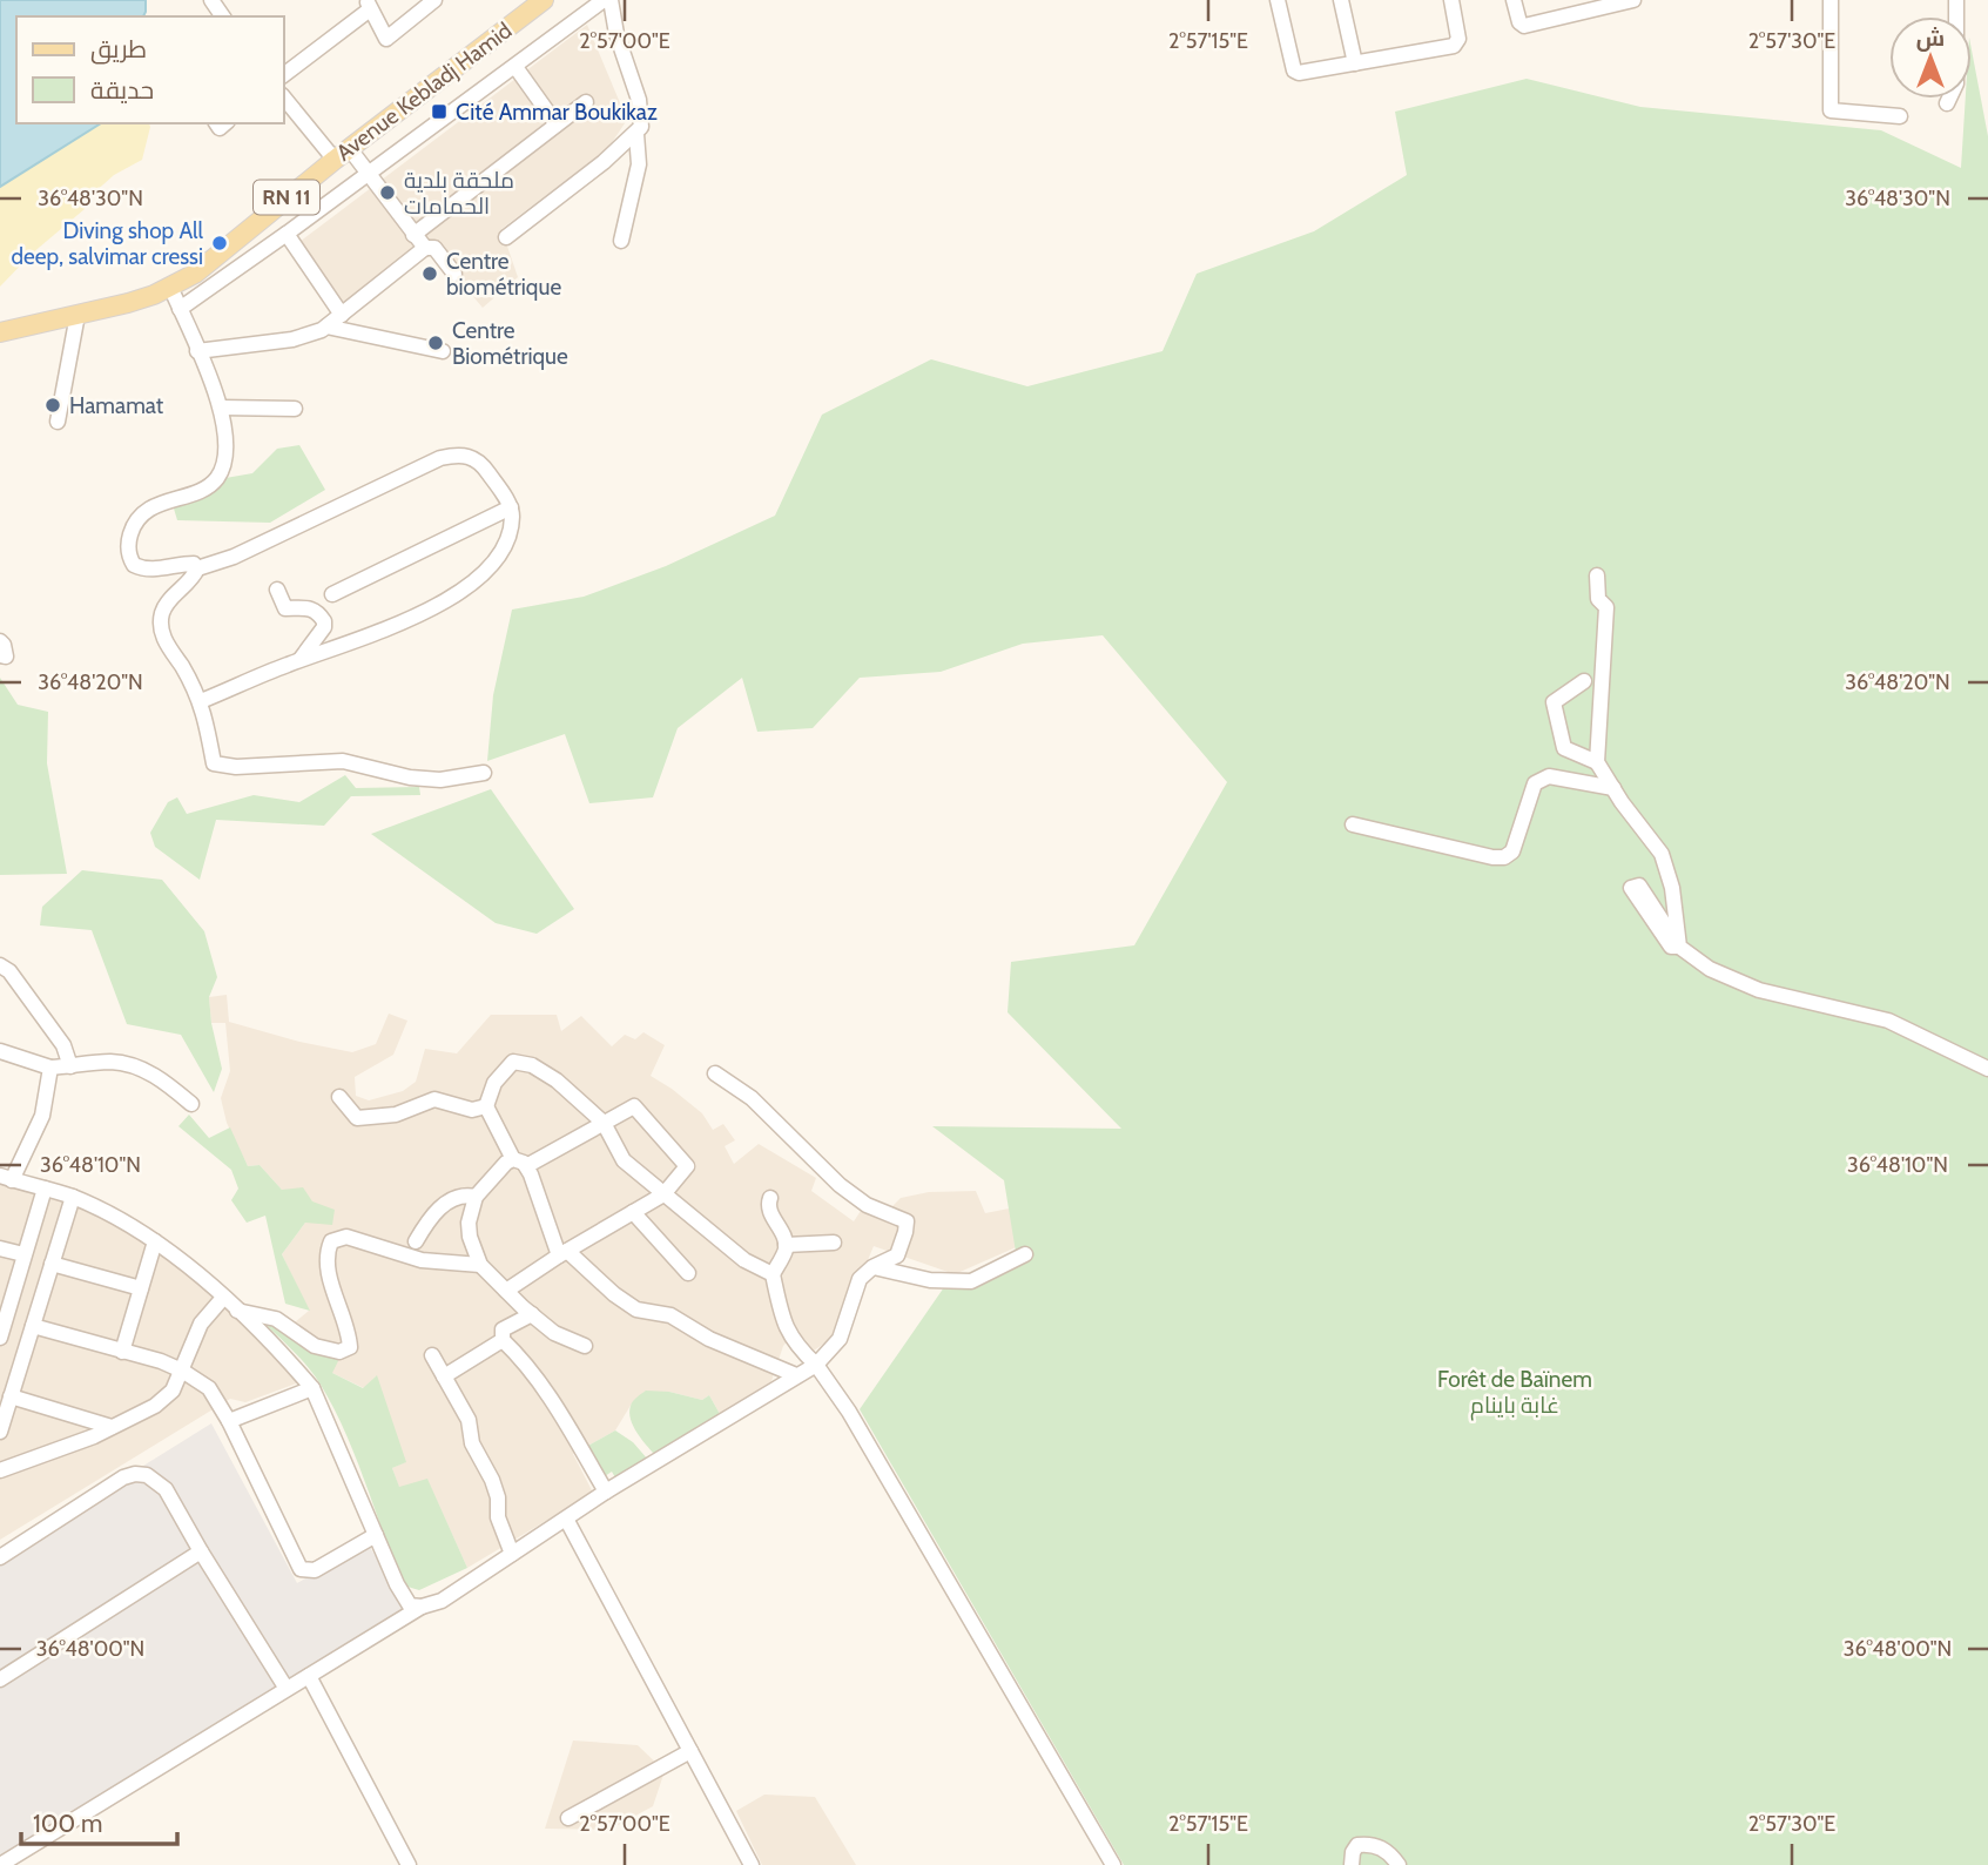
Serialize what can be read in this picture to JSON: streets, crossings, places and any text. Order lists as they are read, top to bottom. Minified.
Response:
{"streets":{"main road":["Avenue Kebladj Hamid","RN 11"]},"parks":["Forêt de Baïnem غابة باينام"],"places":{"transit":["Cité Ammar Boukikaz"],"other":["ملحقة بلدية الحمامات","Diving shop All deep, salvimar cressi","Centre biométrique","Centre Biométrique","Hamamat"]},"legend":["طريق","حديقة"],"scale_bar":"100 m","north":"top","coordinates":["2°57'00\"E","2°57'15\"E","2°57'30\"E","36°48'30\"N","36°48'20\"N","36°48'10\"N","36°48'00\"N"]}
